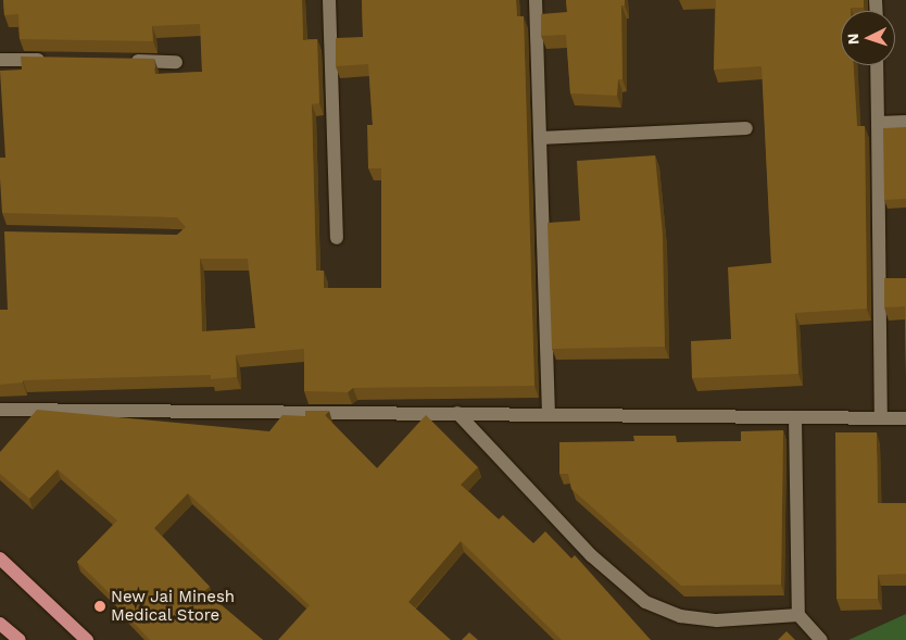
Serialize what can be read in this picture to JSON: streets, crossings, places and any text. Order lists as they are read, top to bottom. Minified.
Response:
{"places":["New Jai Minesh Medical Store"],"north":"left"}
